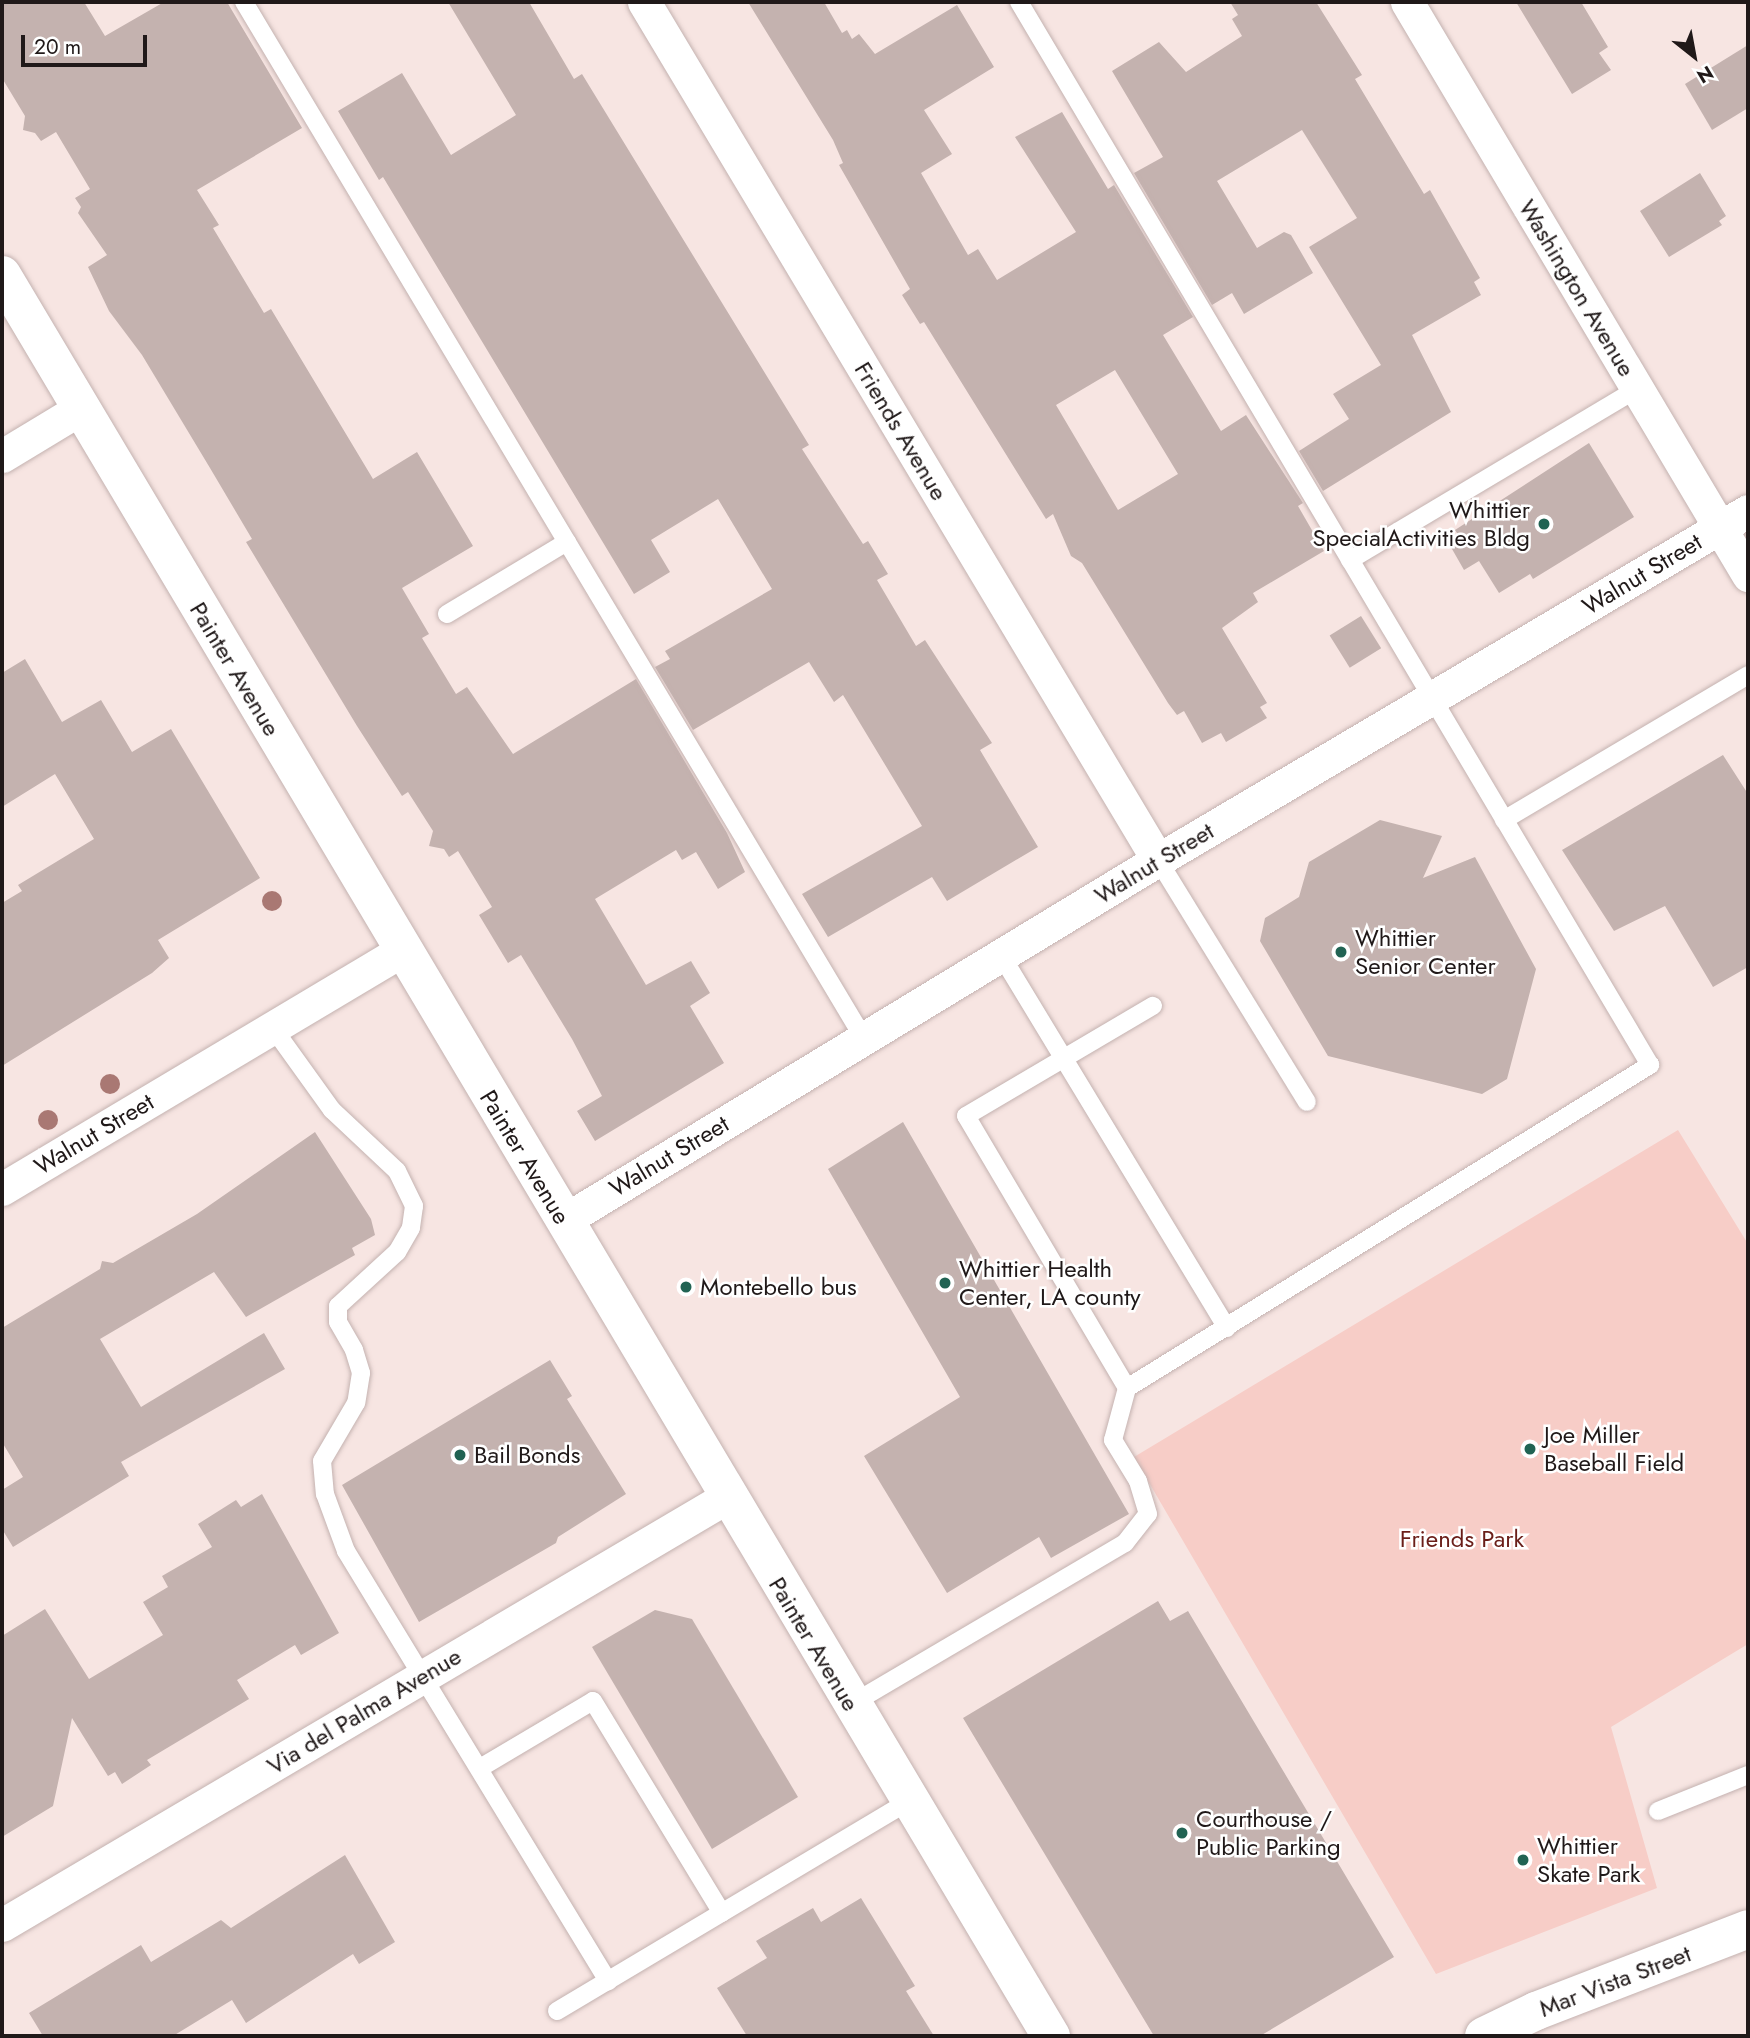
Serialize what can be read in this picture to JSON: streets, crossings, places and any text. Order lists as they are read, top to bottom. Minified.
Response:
{"streets":{"main road":["Painter Avenue","Mar Vista Street"],"street":["Washington Avenue","Friends Avenue","Walnut Street","Via del Palma Avenue"]},"crossings":[["Washington Avenue","Walnut Street"],["Friends Avenue","Walnut Street"],["Walnut Street","Painter Avenue"],["Painter Avenue","Via del Palma Avenue"]],"parks":["Friends Park"],"places":["Whittier SpecialActivities Bldg","Whittier Senior Center","Whittier Health Center, LA county","Montebello bus","Joe Miller Baseball Field","Bail Bonds","Courthouse / Public Parking","Whittier Skate Park"],"scale_bar":"20 m","north":"bottom right"}
